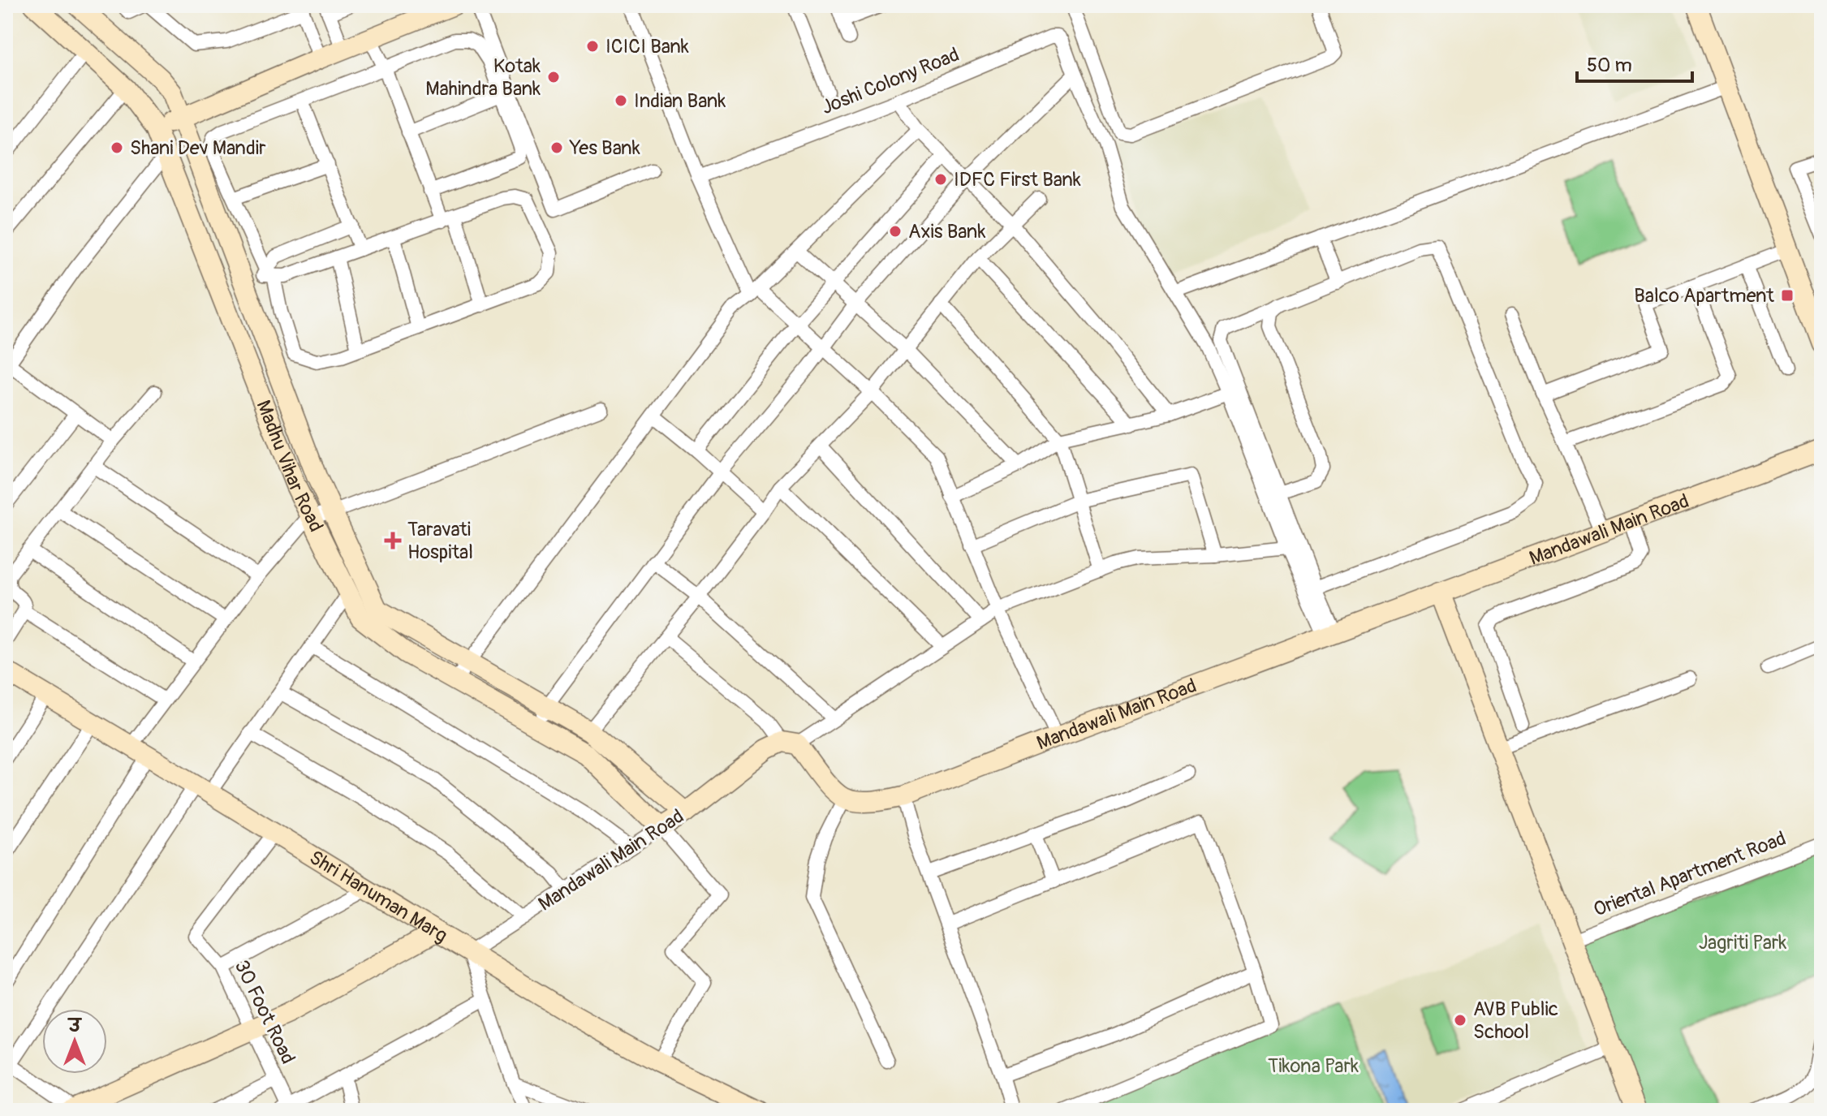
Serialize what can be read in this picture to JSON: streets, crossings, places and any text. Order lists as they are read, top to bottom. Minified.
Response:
{"streets":{"street":["Joshi Colony Road","Madhu Vihar Road","Mandawali Main Road","Oriental Apartment Road","Shri Hanuman Marg","30 Foot Road"]},"crossings":[["Joshi Colony Road","Mandawali Main Road"],["Madhu Vihar Road","Mandawali Main Road"],["Mandawali Main Road","Shri Hanuman Marg"],["Shri Hanuman Marg","30 Foot Road"]],"parks":["Jagriti Park","Tikona Park"],"places":{"other":["ICICI Bank","Kotak Mahindra Bank","Indian Bank","Shani Dev Mandir","Yes Bank","IDFC First Bank","Axis Bank","AVB Public School"],"transit":["Balco Apartment"],"health":["Taravati Hospital"]},"scale_bar":"50 m","north":"top"}
